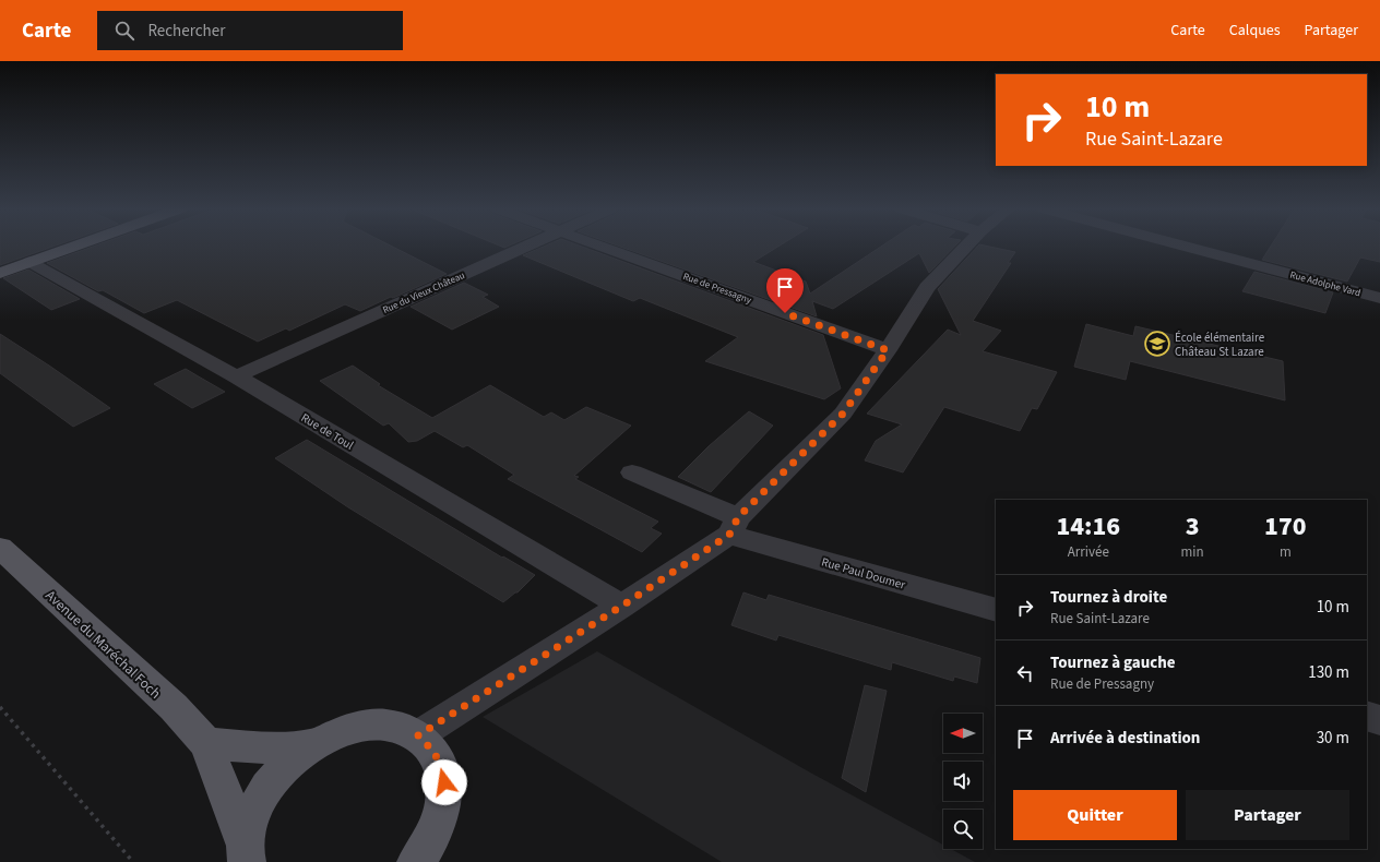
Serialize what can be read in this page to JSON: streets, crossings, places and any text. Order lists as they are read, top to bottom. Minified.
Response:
{"streets":{"main road":["Avenue du Maréchal Foch"],"street":["Rue Adolphe Vard","Rue de Pressagny","Rue du Vieux Château","Rue de Toul","Rue Paul Doumer"]},"crossings":[["Rue du Vieux Château","Rue de Toul"]],"places":{"school or university":["École élémentaire Château St Lazare"]},"north":"left","page":{"header":"Carte","search":"Rechercher","nav":["Carte","Calques","Partager"],"turn":["10 m","Rue Saint-Lazare"],"eta":["14:16","Arrivée","3","min","170","m"],"list":[{"name":"Tournez à droite","note":"Rue Saint-Lazare","value":"10 m"},{"name":"Tournez à gauche","note":"Rue de Pressagny","value":"130 m"},{"name":"Arrivée à destination","value":"30 m"}],"buttons":["Quitter","Partager"]}}
